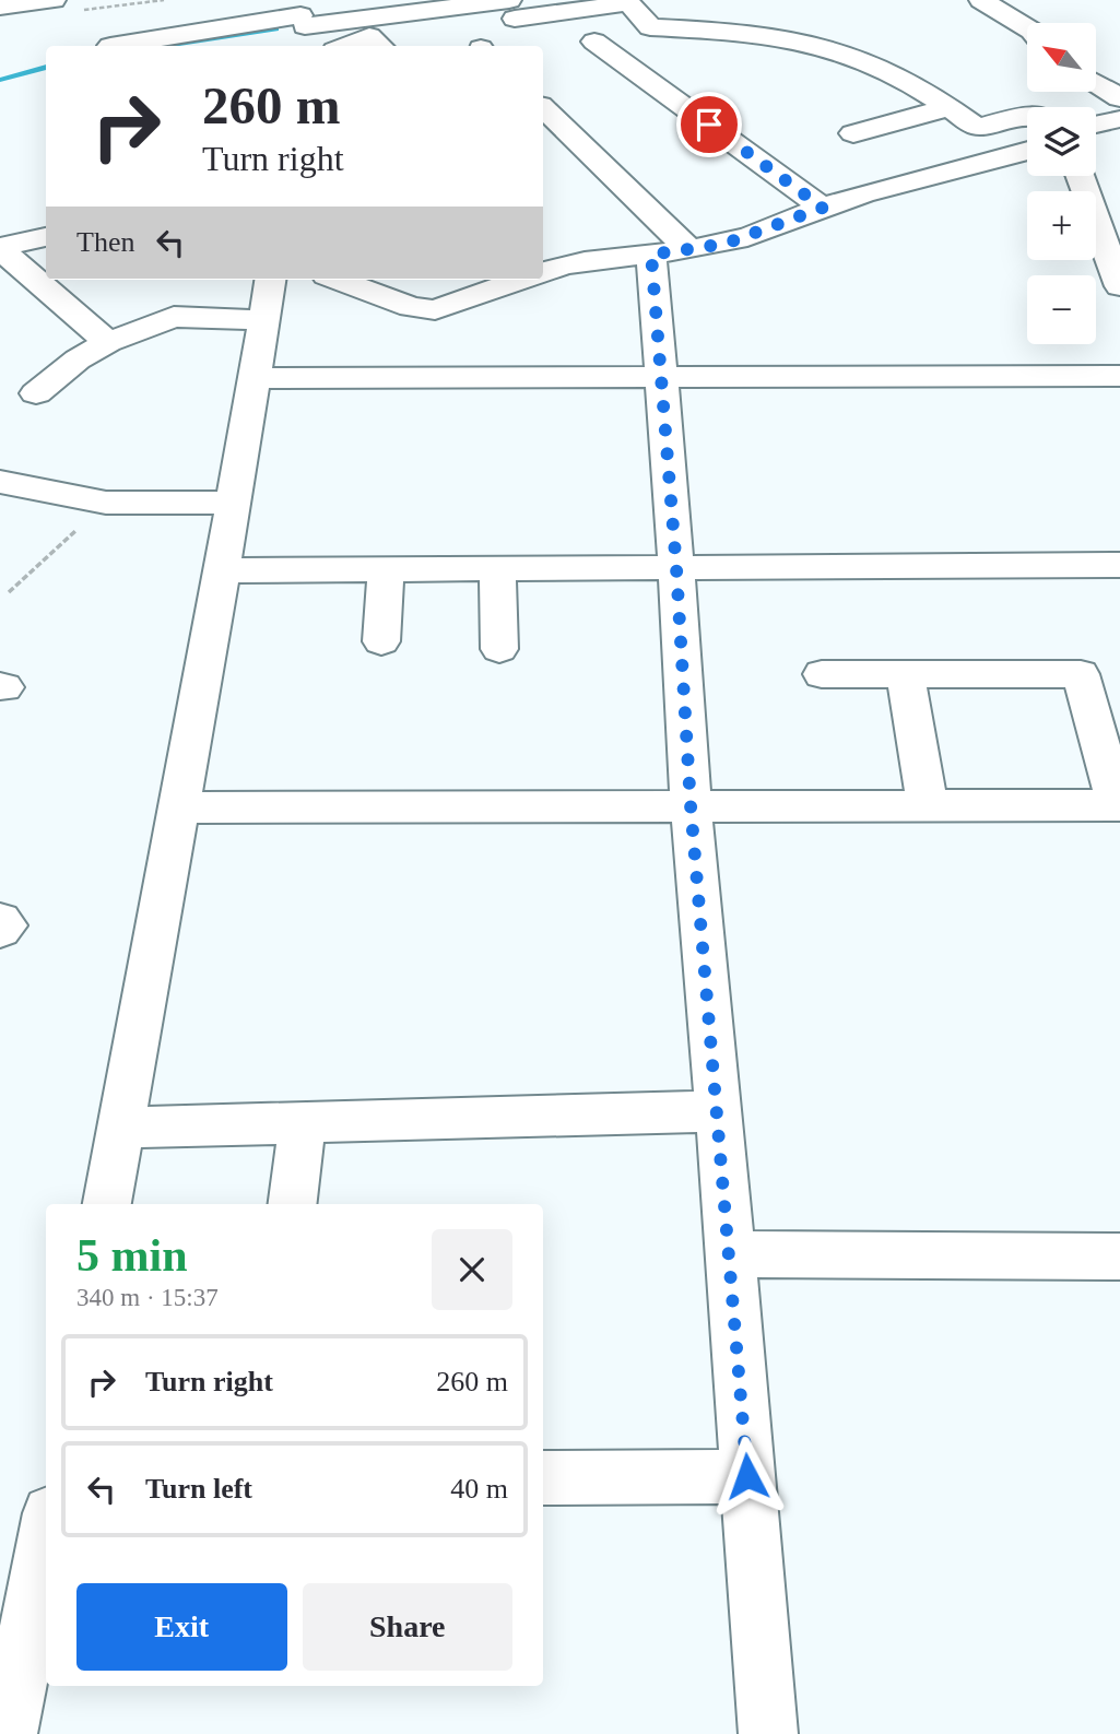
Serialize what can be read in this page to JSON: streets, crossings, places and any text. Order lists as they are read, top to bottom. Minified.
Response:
{"north":"top left","page":{"map_buttons":["+","−"],"turn":["260 m","Turn right"],"then":"Then","heading":["5 min","340 m · 15:37"],"list":[{"name":"Turn right","value":"260 m"},{"name":"Turn left","value":"40 m"}],"buttons":["Exit","Share"]}}
